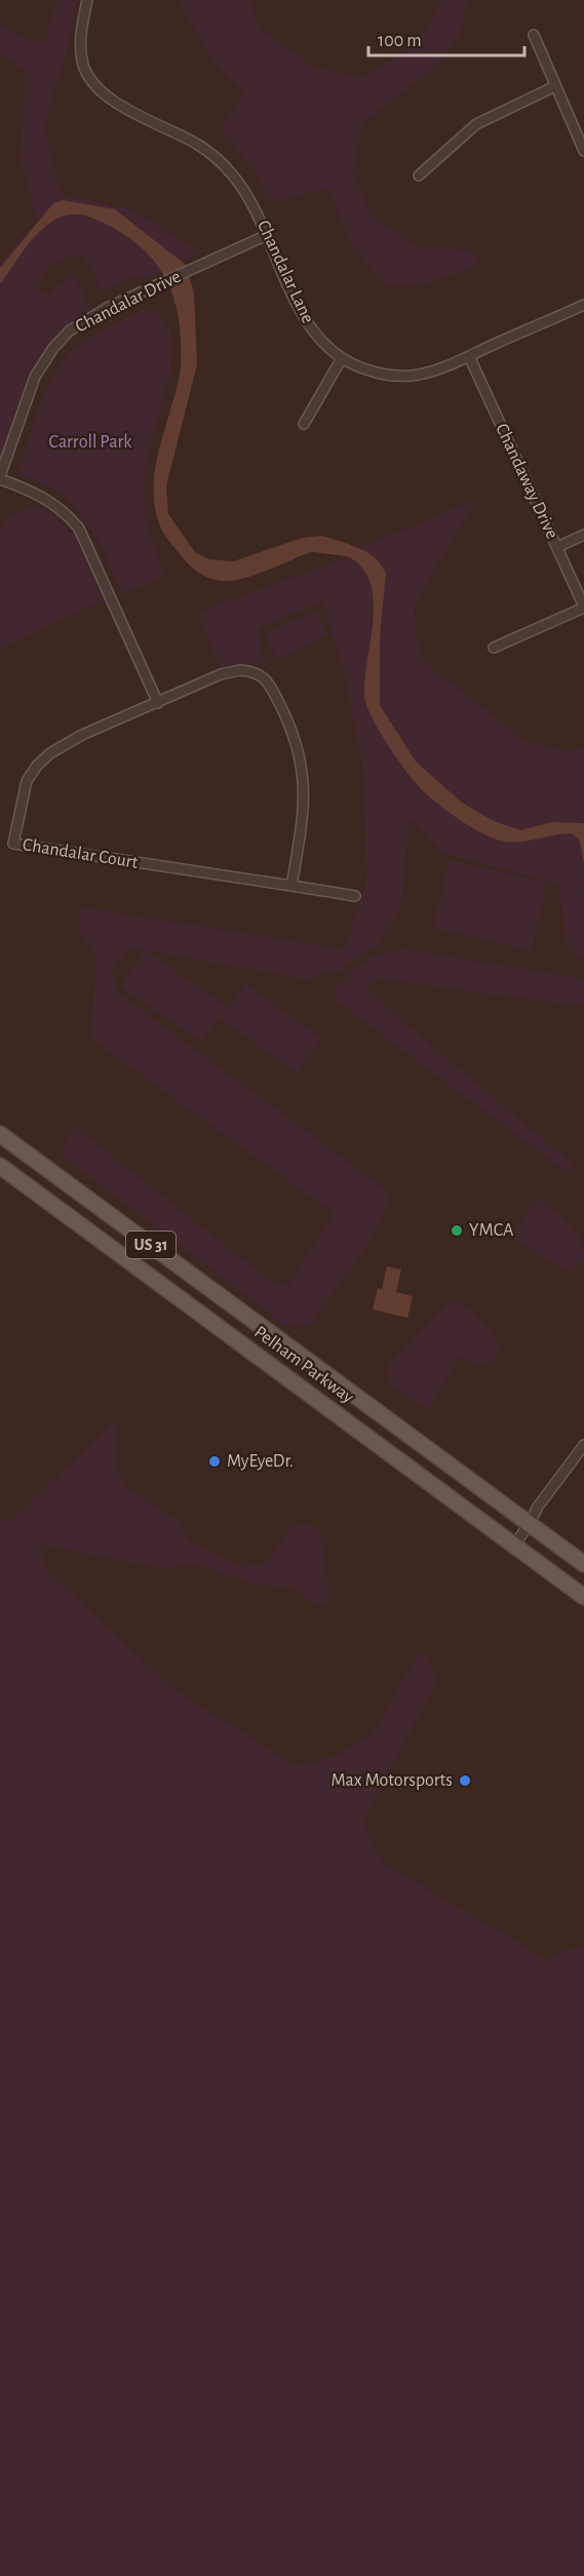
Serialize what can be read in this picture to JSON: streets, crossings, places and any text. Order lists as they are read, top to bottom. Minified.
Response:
{"streets":{"main road":["US 31","Pelham Parkway"],"street":["Chandalar Lane","Chandalar Drive","Chandaway Drive","Chandalar Court"]},"crossings":[["Chandalar Lane","Chandalar Drive"],["Chandalar Lane","Chandaway Drive"]],"parks":["Carroll Park"],"places":["YMCA","MyEyeDr.","Max Motorsports"],"scale_bar":"100 m"}
